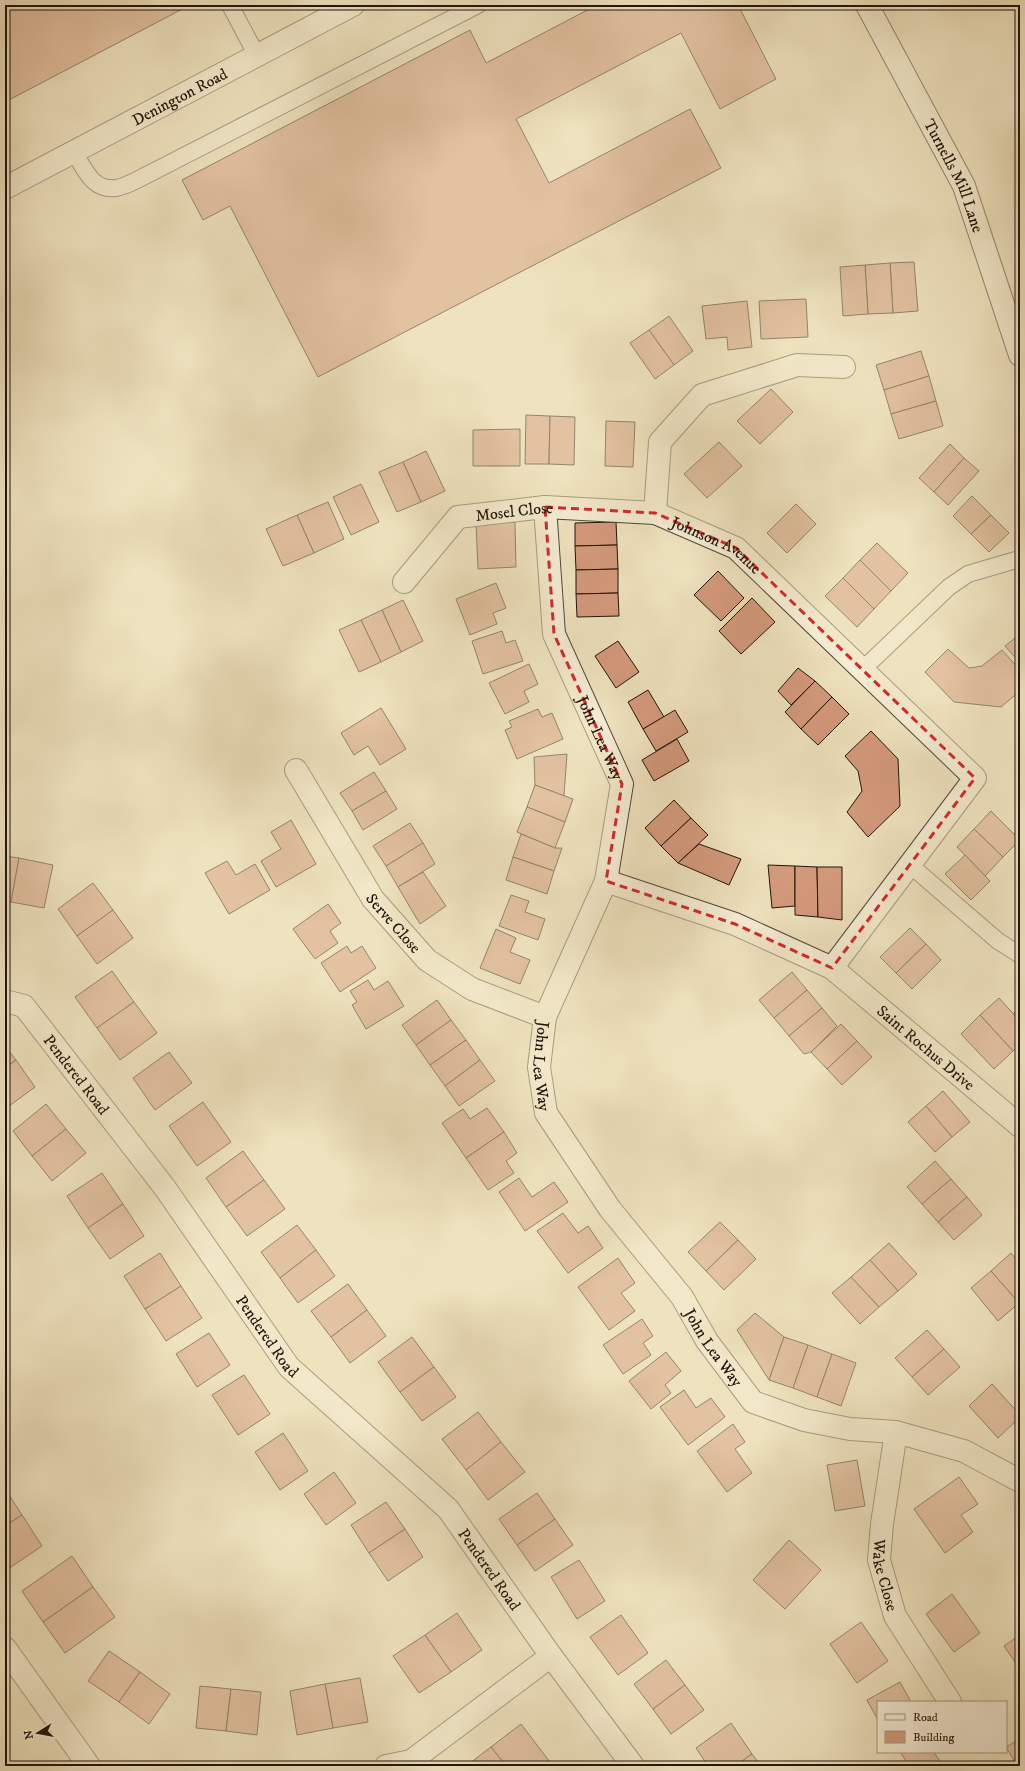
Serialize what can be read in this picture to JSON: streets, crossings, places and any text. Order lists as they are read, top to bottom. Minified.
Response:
{"streets":{"street":["Denington Road","Turnells Mill Lane","Mosel Close","Johnson Avenue","John Lea Way","Serve Close","Saint Rochus Drive","Pendered Road","Wake Close"]},"crossings":[["Mosel Close","Johnson Avenue"],["Mosel Close","John Lea Way"],["John Lea Way","Serve Close"],["John Lea Way","Saint Rochus Drive"],["John Lea Way","Wake Close"]],"legend":["Road","Building"],"north":"left"}
